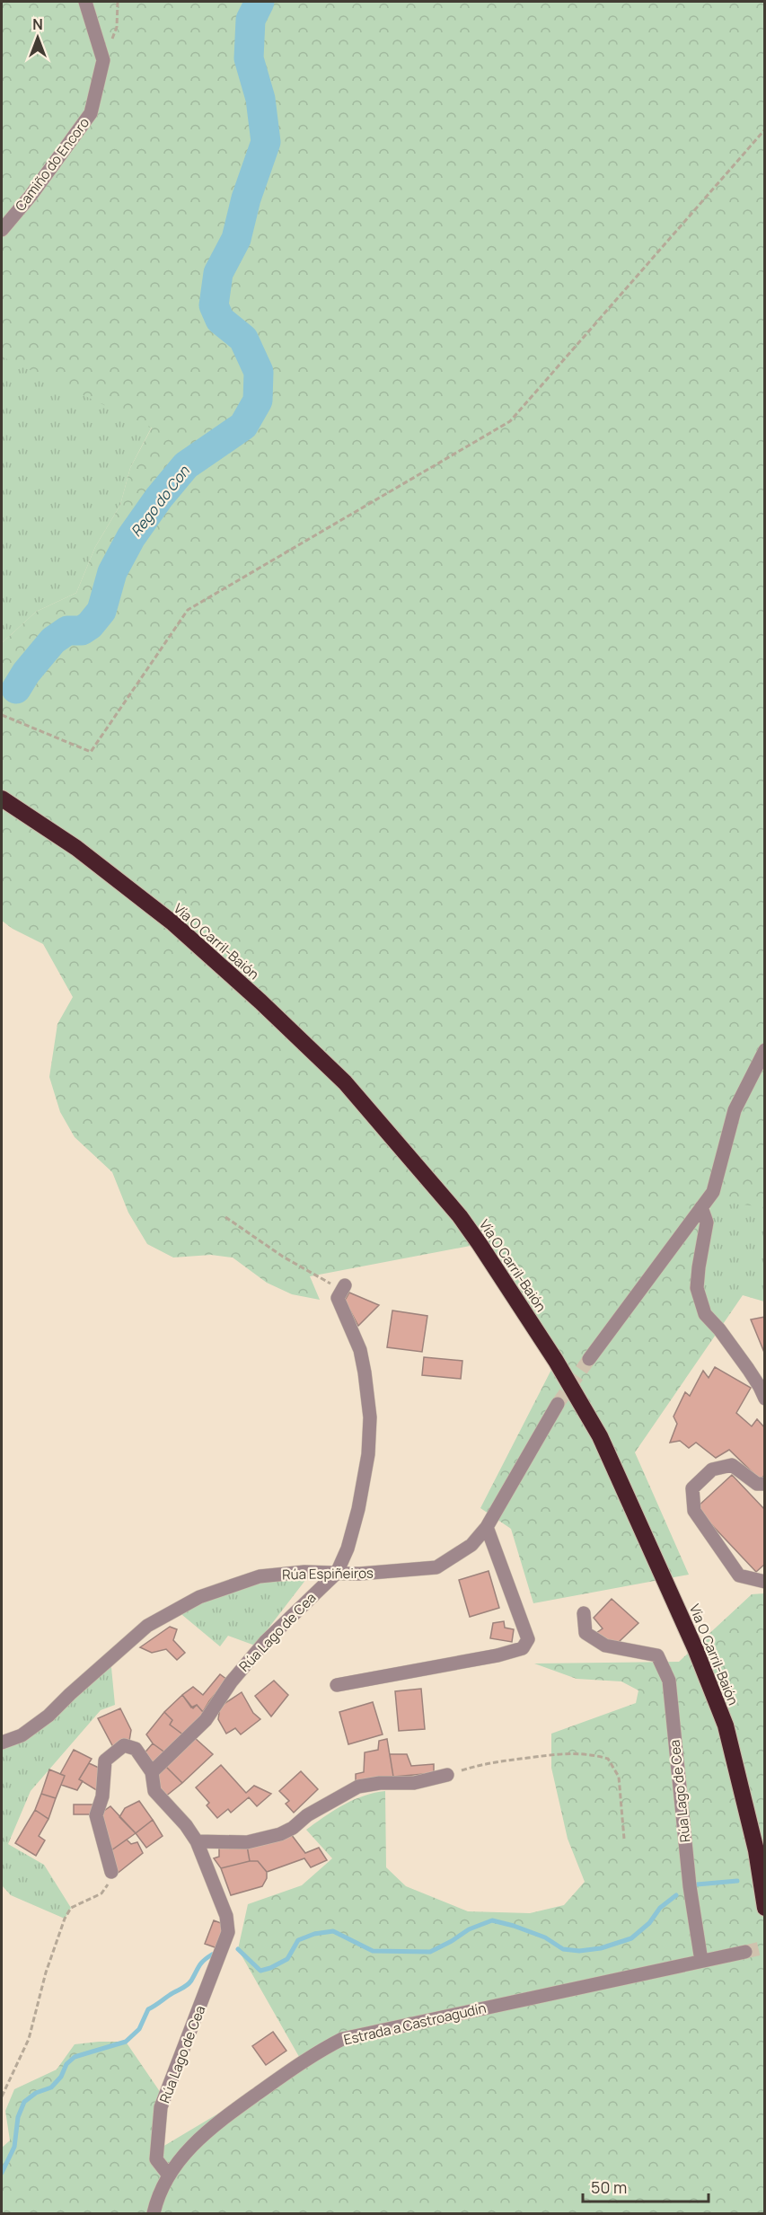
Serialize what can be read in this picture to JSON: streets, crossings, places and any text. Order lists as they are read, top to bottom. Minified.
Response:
{"streets":{"highway":["Vía O Carril-Baión"],"street":["Camiño do Encoro","Rúa Espiñeiros","Rúa Lago de Cea","Estrada a Castroagudín"]},"crossings":[["Rúa Espiñeiros","Rúa Lago de Cea"],["Rúa Lago de Cea","Estrada a Castroagudín"]],"water":["Rego do Con"],"scale_bar":"50 m","north":"top"}
